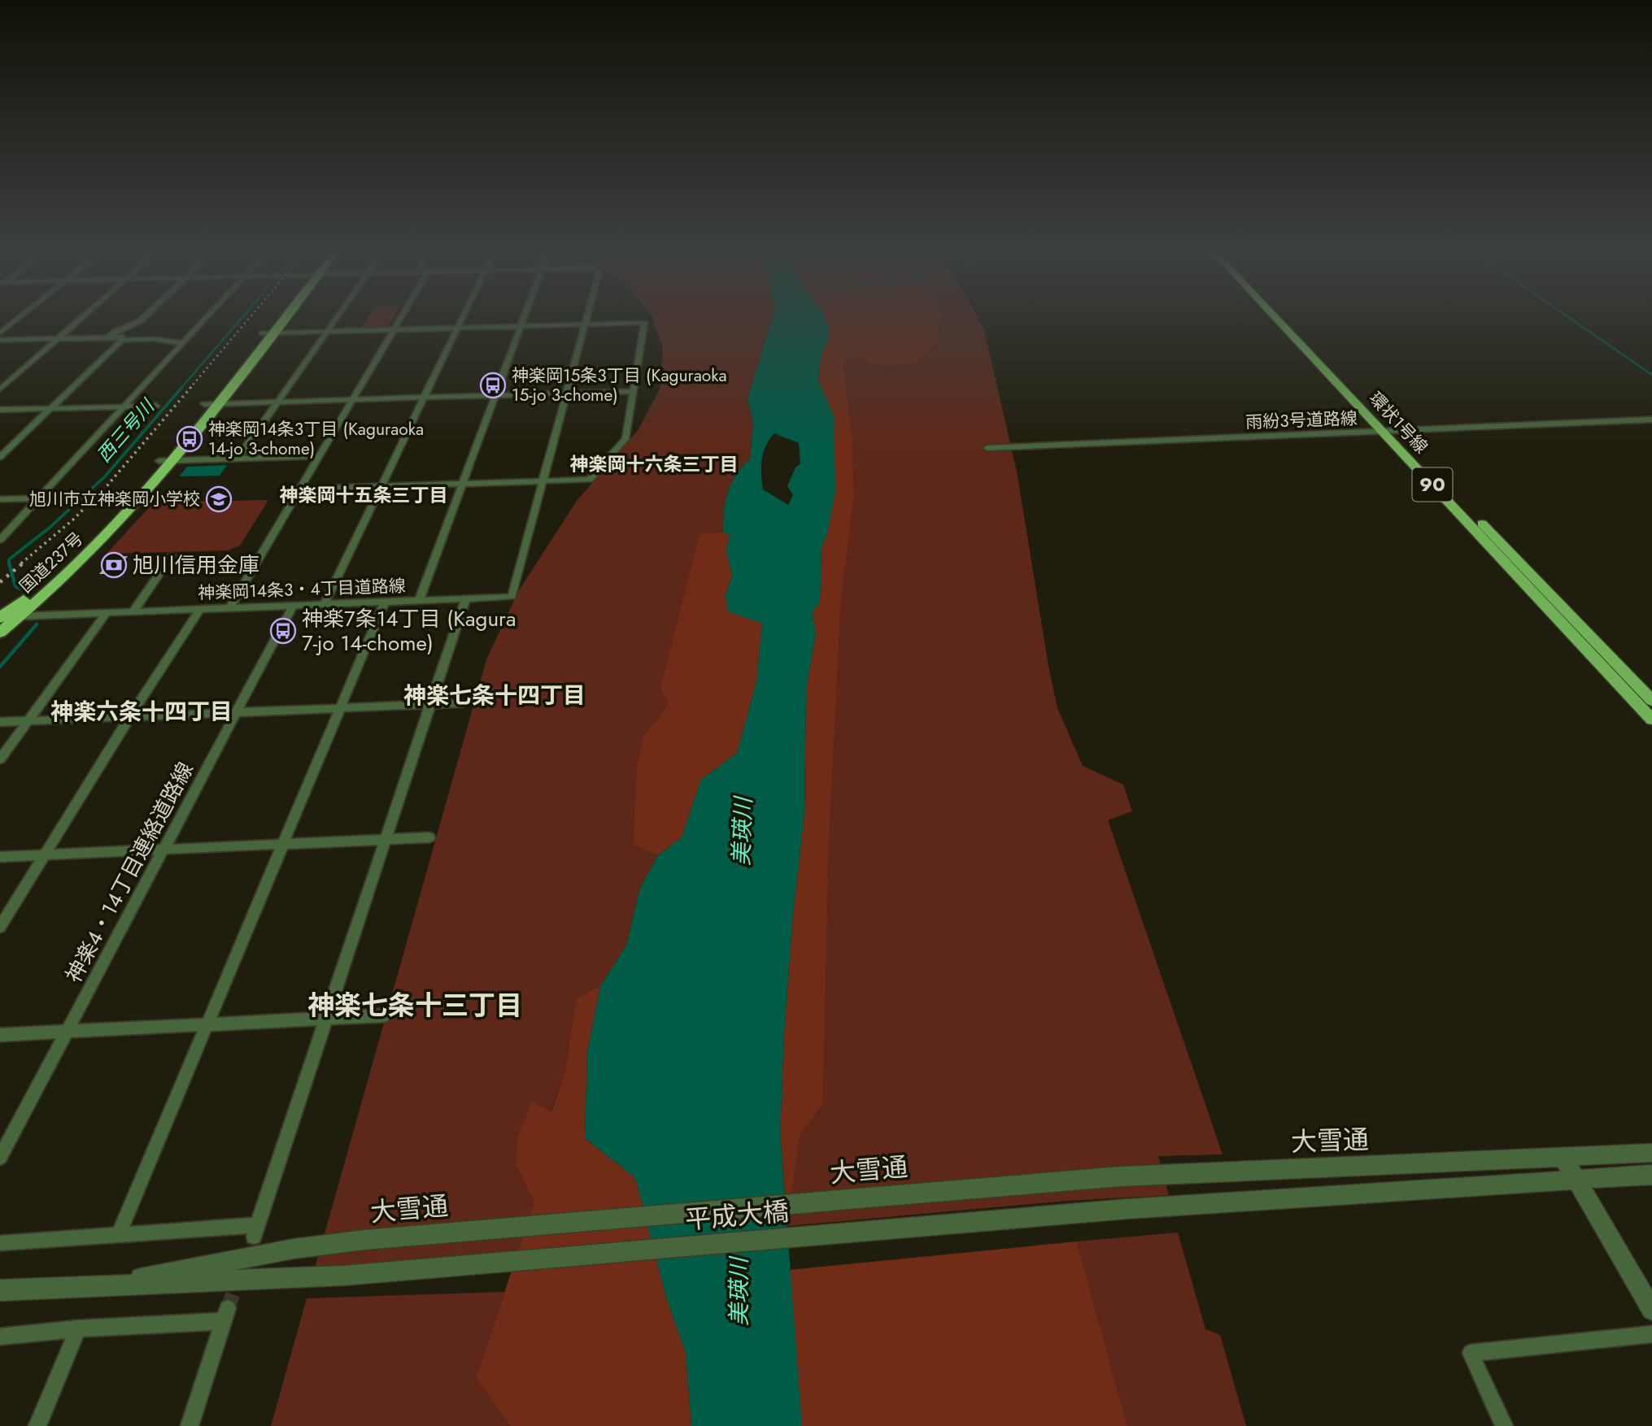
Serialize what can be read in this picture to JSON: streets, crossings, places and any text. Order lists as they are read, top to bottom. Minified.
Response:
{"streets":{"highway":["国道237号"],"main road":["環状1号線","90"],"street":["雨紛3号道路線","神楽岡14条3・4丁目道路線","神楽4・14丁目連絡道路線","大雪通","平成大橋"]},"crossings":[["雨紛3号道路線","環状1号線"],["国道237号","神楽岡14条3・4丁目道路線"],["神楽岡14条3・4丁目道路線","神楽4・14丁目連絡道路線"],["大雪通","平成大橋"]],"districts":["神楽岡十六条三丁目","神楽岡十五条三丁目","神楽七条十四丁目","神楽六条十四丁目","神楽七条十三丁目"],"water":["西三号川","美瑛川"],"places":{"bus stop":["神楽岡15条3丁目 (Kaguraoka 15-jo 3-chome)","神楽岡14条3丁目 (Kaguraoka 14-jo 3-chome)","神楽7条14丁目 (Kagura 7-jo 14-chome)"],"school or university":["旭川市立神楽岡小学校"],"bank":["旭川信用金庫"]}}
